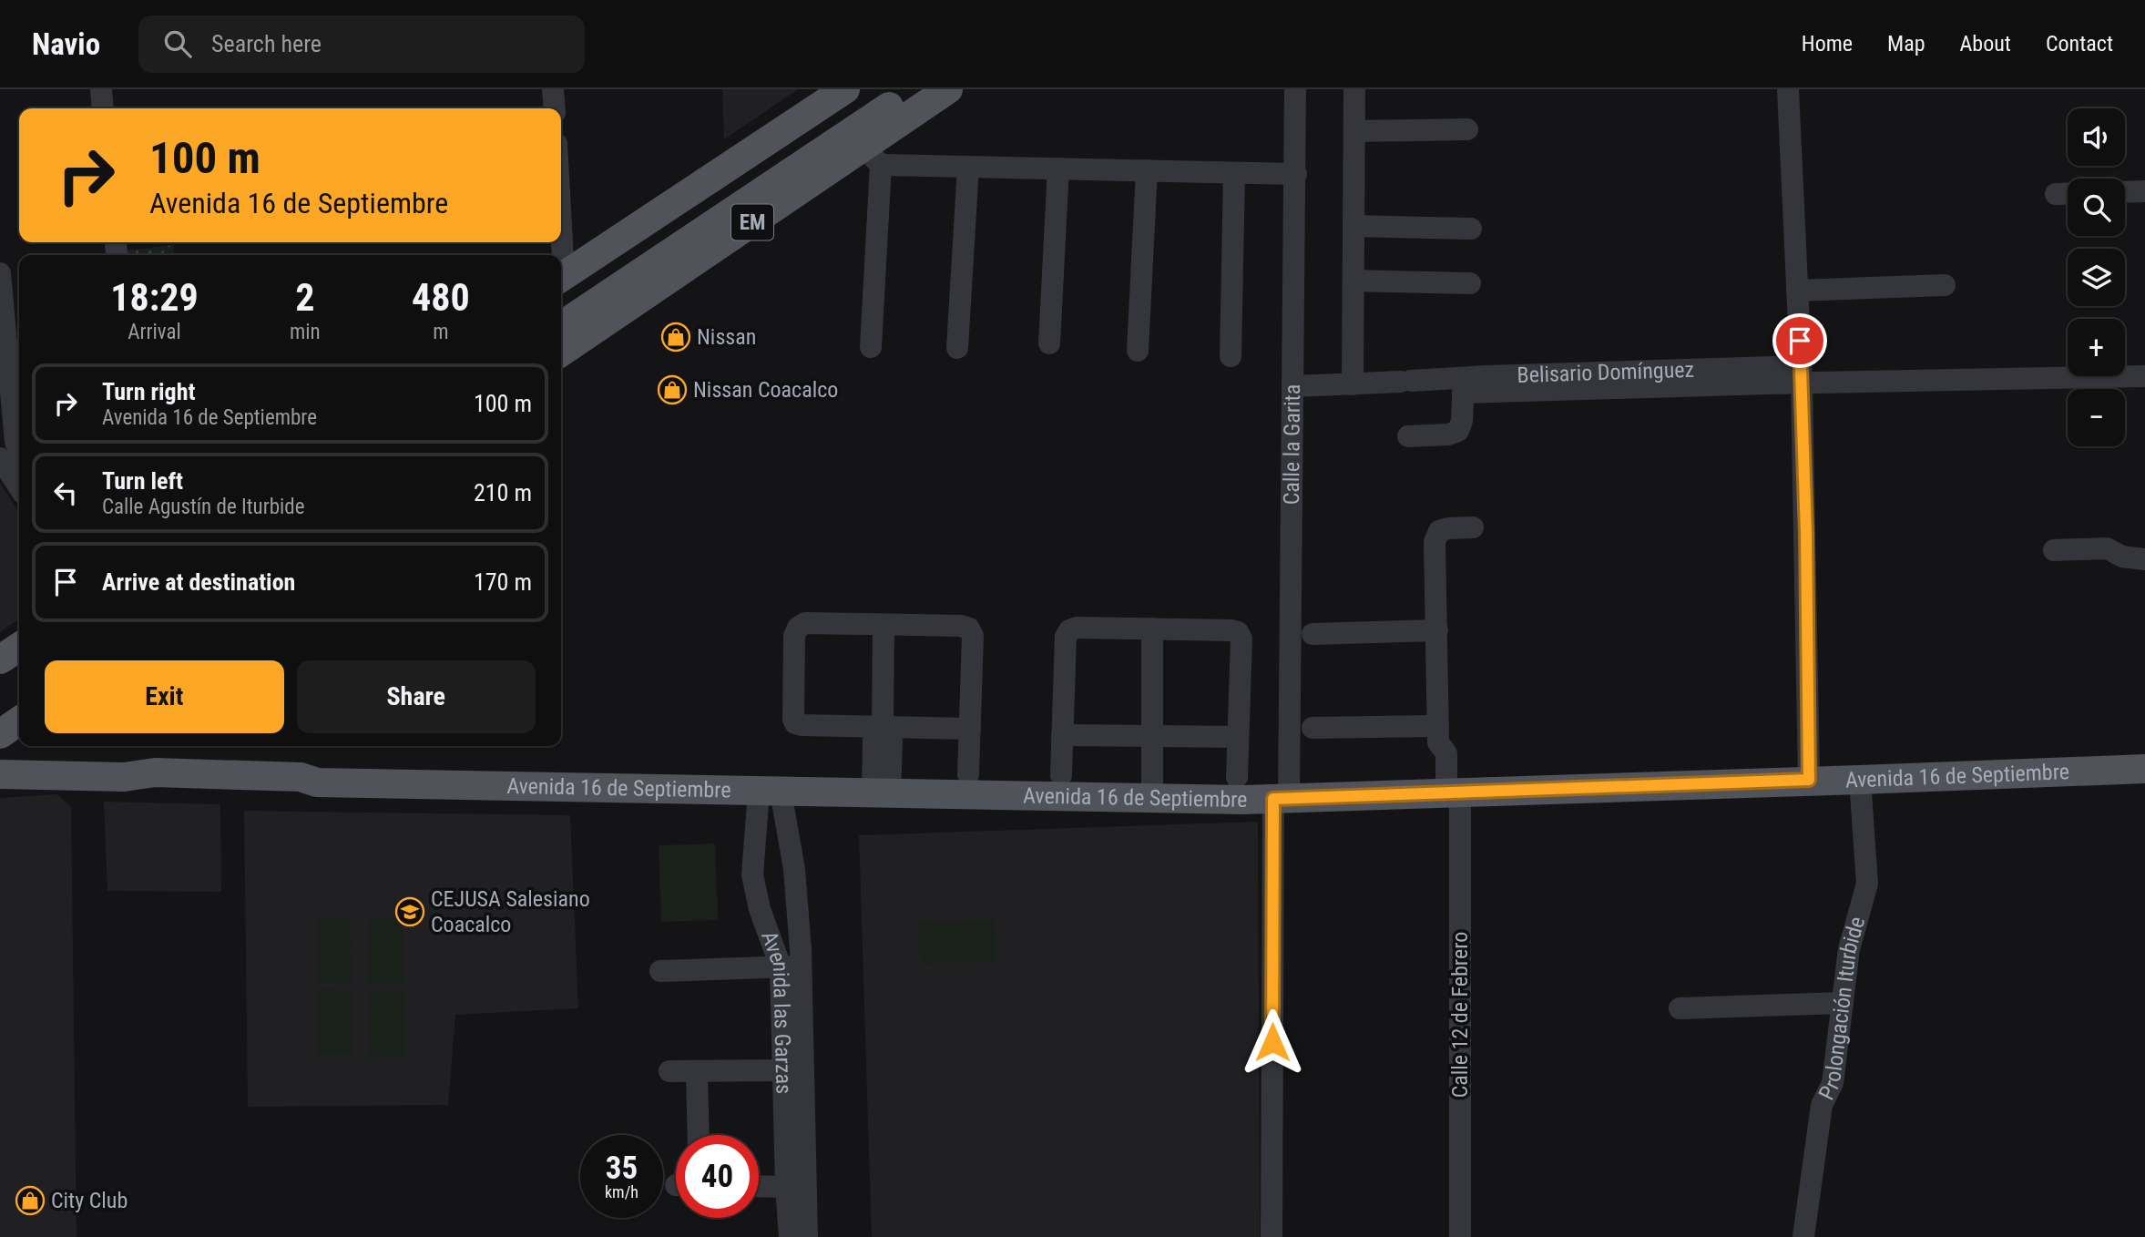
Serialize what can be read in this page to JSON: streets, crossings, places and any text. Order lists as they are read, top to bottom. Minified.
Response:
{"streets":{"main road":["EM","Avenida 16 de Septiembre"],"street":["Belisario Domínguez","Calle la Garita","Prolongación Iturbide","Avenida las Garzas","Calle 12 de Febrero"]},"crossings":[["Belisario Domínguez","Calle la Garita"],["Calle la Garita","Avenida 16 de Septiembre"],["Avenida 16 de Septiembre","Prolongación Iturbide"],["Avenida 16 de Septiembre","Avenida las Garzas"],["Avenida 16 de Septiembre","Calle 12 de Febrero"]],"places":{"shop":["Nissan","Nissan Coacalco","City Club"],"school or university":["CEJUSA Salesiano Coacalco"]},"page":{"header":"Navio","search":"Search here","nav":["Home","Map","About","Contact"],"map_buttons":["+","−"],"turn":["100 m","Avenida 16 de Septiembre"],"eta":["18:29","Arrival","2","min","480","m"],"list":[{"name":"Turn right","note":"Avenida 16 de Septiembre","value":"100 m"},{"name":"Turn left","note":"Calle Agustín de Iturbide","value":"210 m"},{"name":"Arrive at destination","value":"170 m"}],"buttons":["Exit","Share"],"speed":"35 km/h","limit":"40"}}
